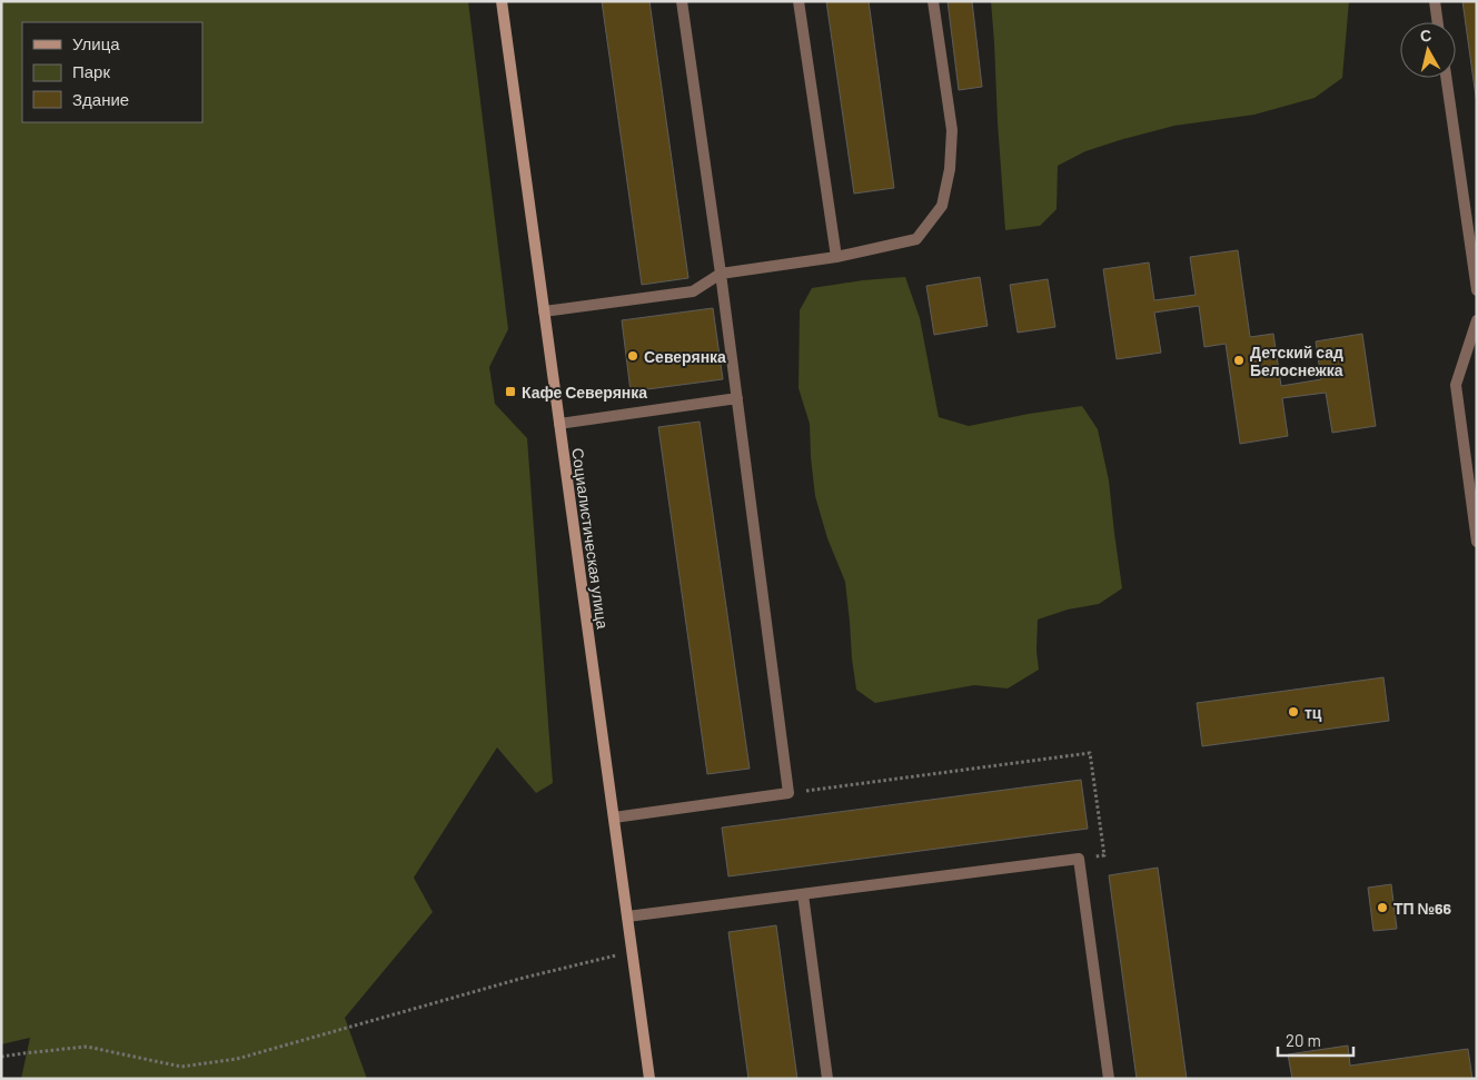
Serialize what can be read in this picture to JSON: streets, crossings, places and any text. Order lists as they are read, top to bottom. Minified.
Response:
{"streets":{"main road":["Социалистическая улица"]},"places":{"other":["Северянка","Детский сад Белоснежка","тц","ТП №66"],"transit":["Кафе Северянка"]},"legend":["Улица","Парк","Здание"],"scale_bar":"20 m","north":"top"}
